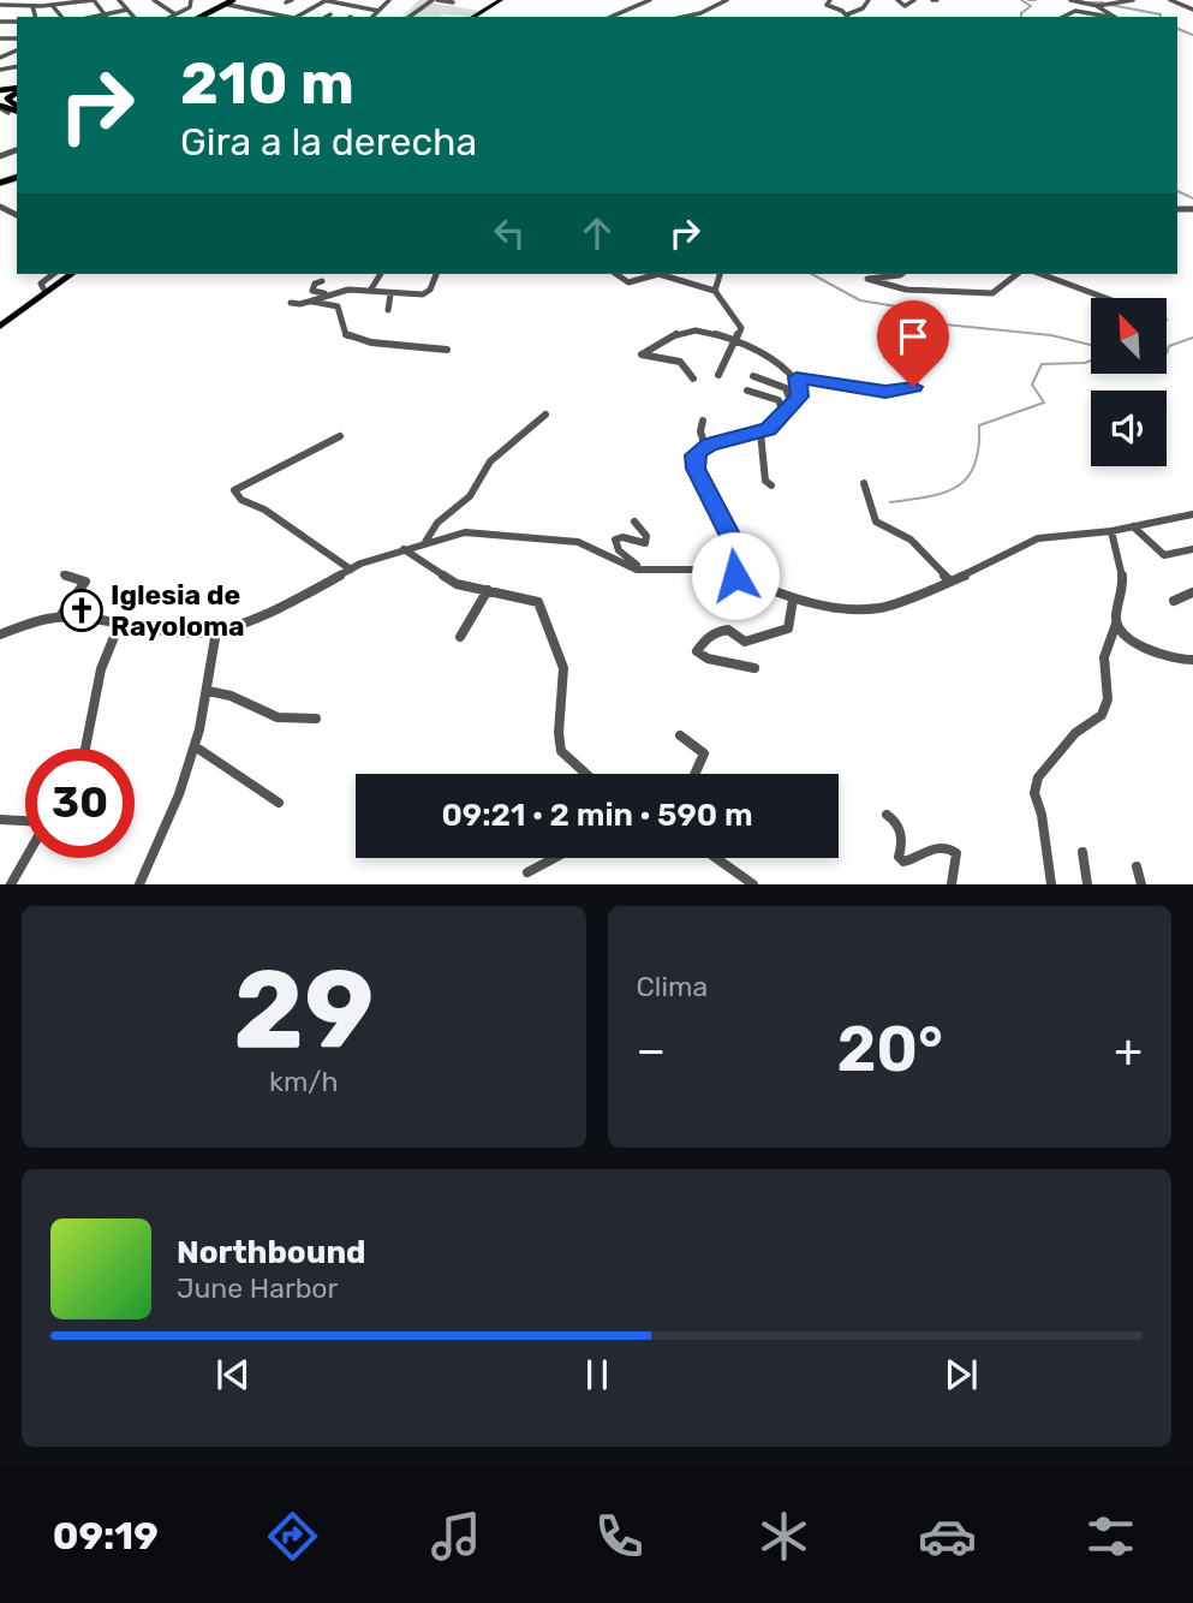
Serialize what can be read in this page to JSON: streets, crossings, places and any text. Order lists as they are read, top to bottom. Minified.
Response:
{"places":{"church":["Iglesia de Rayoloma"]},"north":"top left","page":{"turn":["210 m","Gira a la derecha"],"limit":"30","trip":"09:21 · 2 min · 590 m","tile":[["29","km/h"],"Clima"],"heat":["−","20°","+"],"song":["Northbound","June Harbor"],"tabs":"09:19"}}
